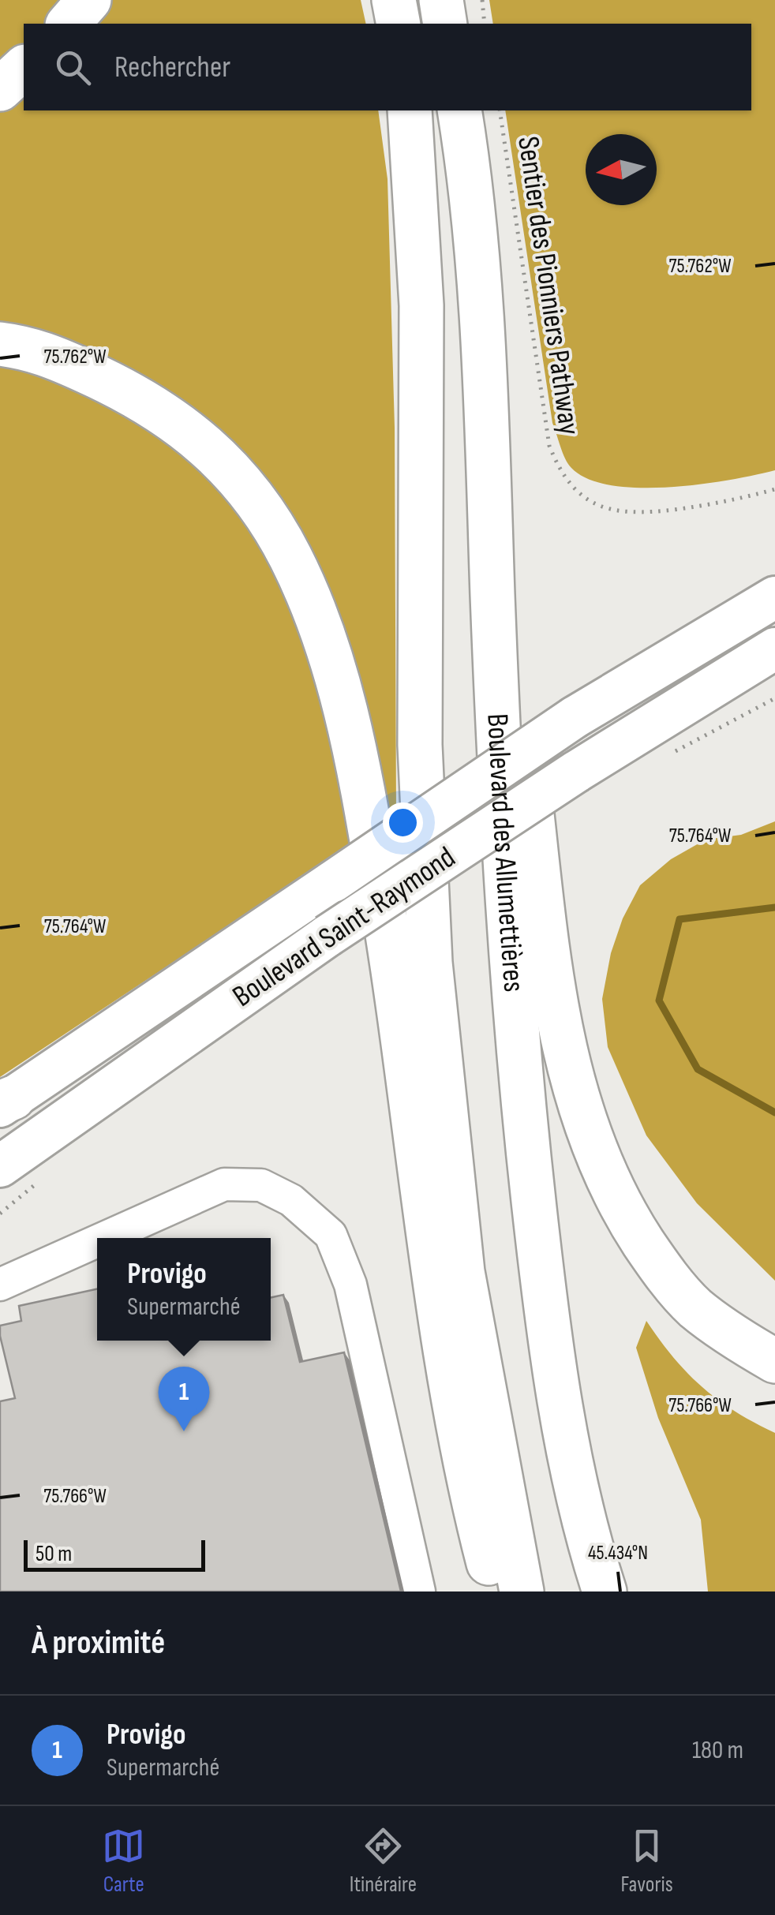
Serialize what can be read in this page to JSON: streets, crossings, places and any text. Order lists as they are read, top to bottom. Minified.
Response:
{"streets":{"highway":["Boulevard des Allumettières"],"main road":["Boulevard Saint-Raymond"],"path":["Sentier des Pionniers Pathway"]},"scale_bar":"50 m","north":"left","page":{"search":"Rechercher","popup":["Provigo","Supermarché"],"pins":"1","scale":"50 m","heading":"À proximité","list":[{"mark":"1","name":"Provigo","note":"Supermarché","value":"180 m"}],"nav":["Carte","Itinéraire","Favoris"]},"coordinates":["75.762°W","75.764°W","75.766°W","45.434°N"]}
